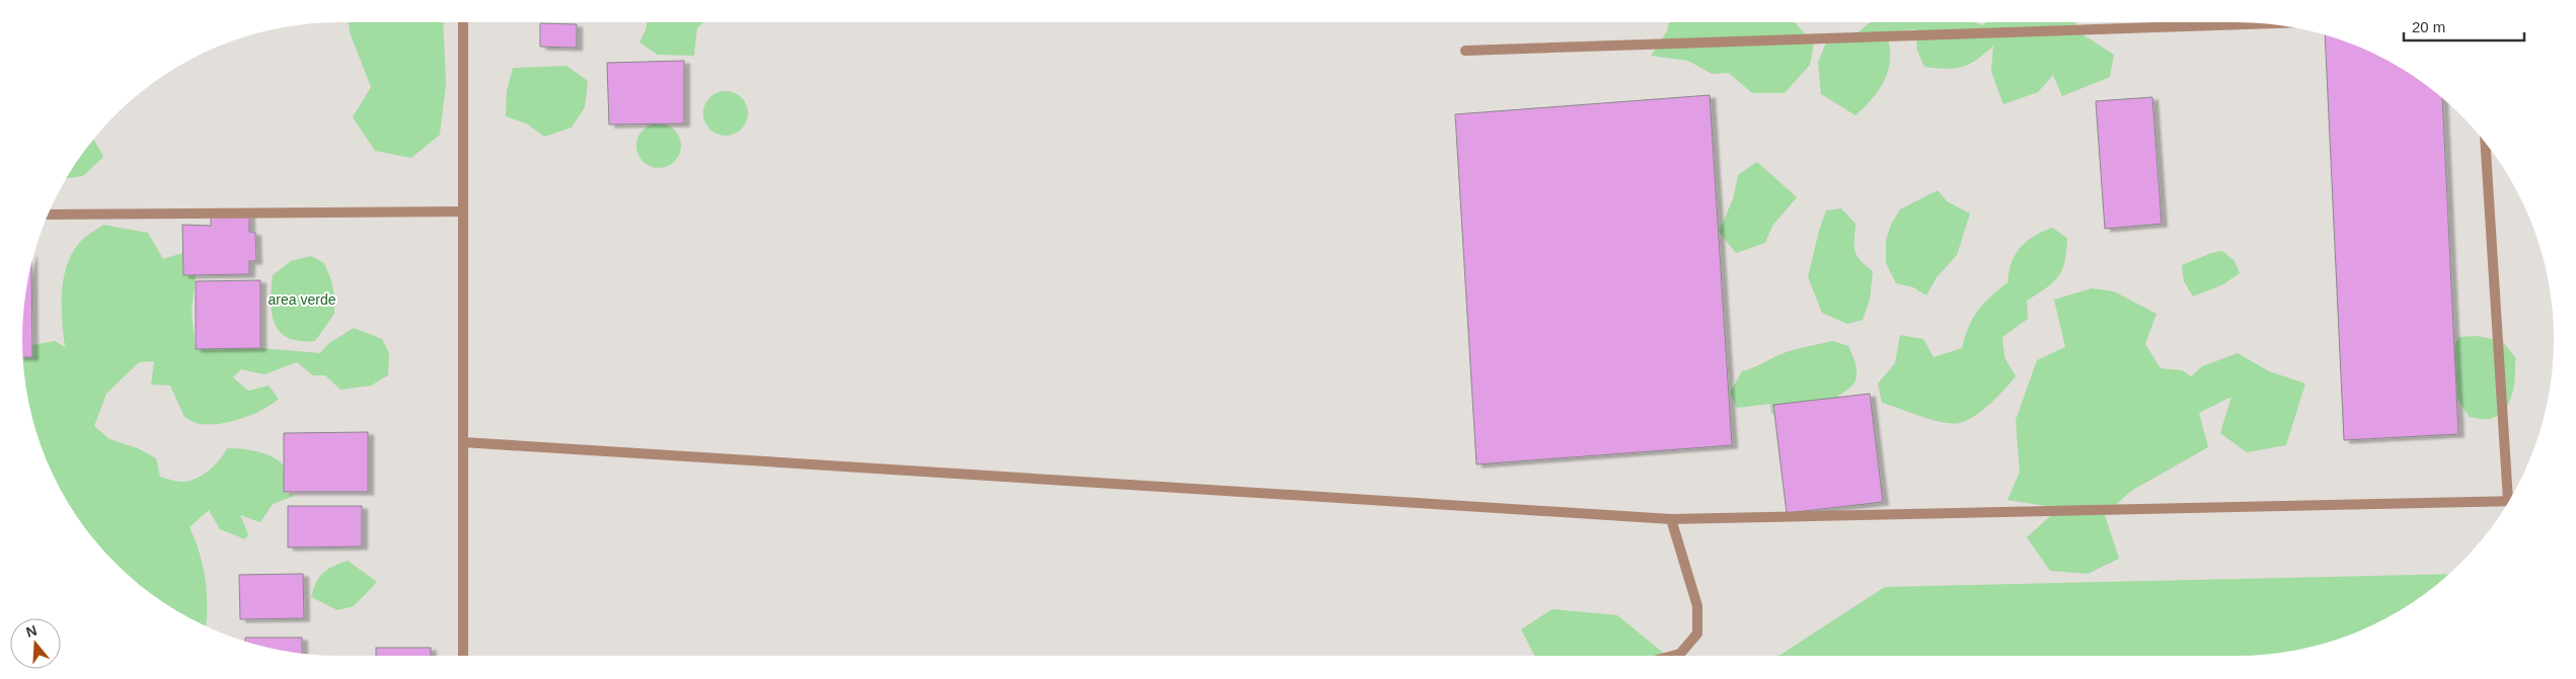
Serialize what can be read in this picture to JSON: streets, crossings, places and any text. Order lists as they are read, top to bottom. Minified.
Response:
{"parks":["area verde"],"scale_bar":"20 m","north":"top"}
